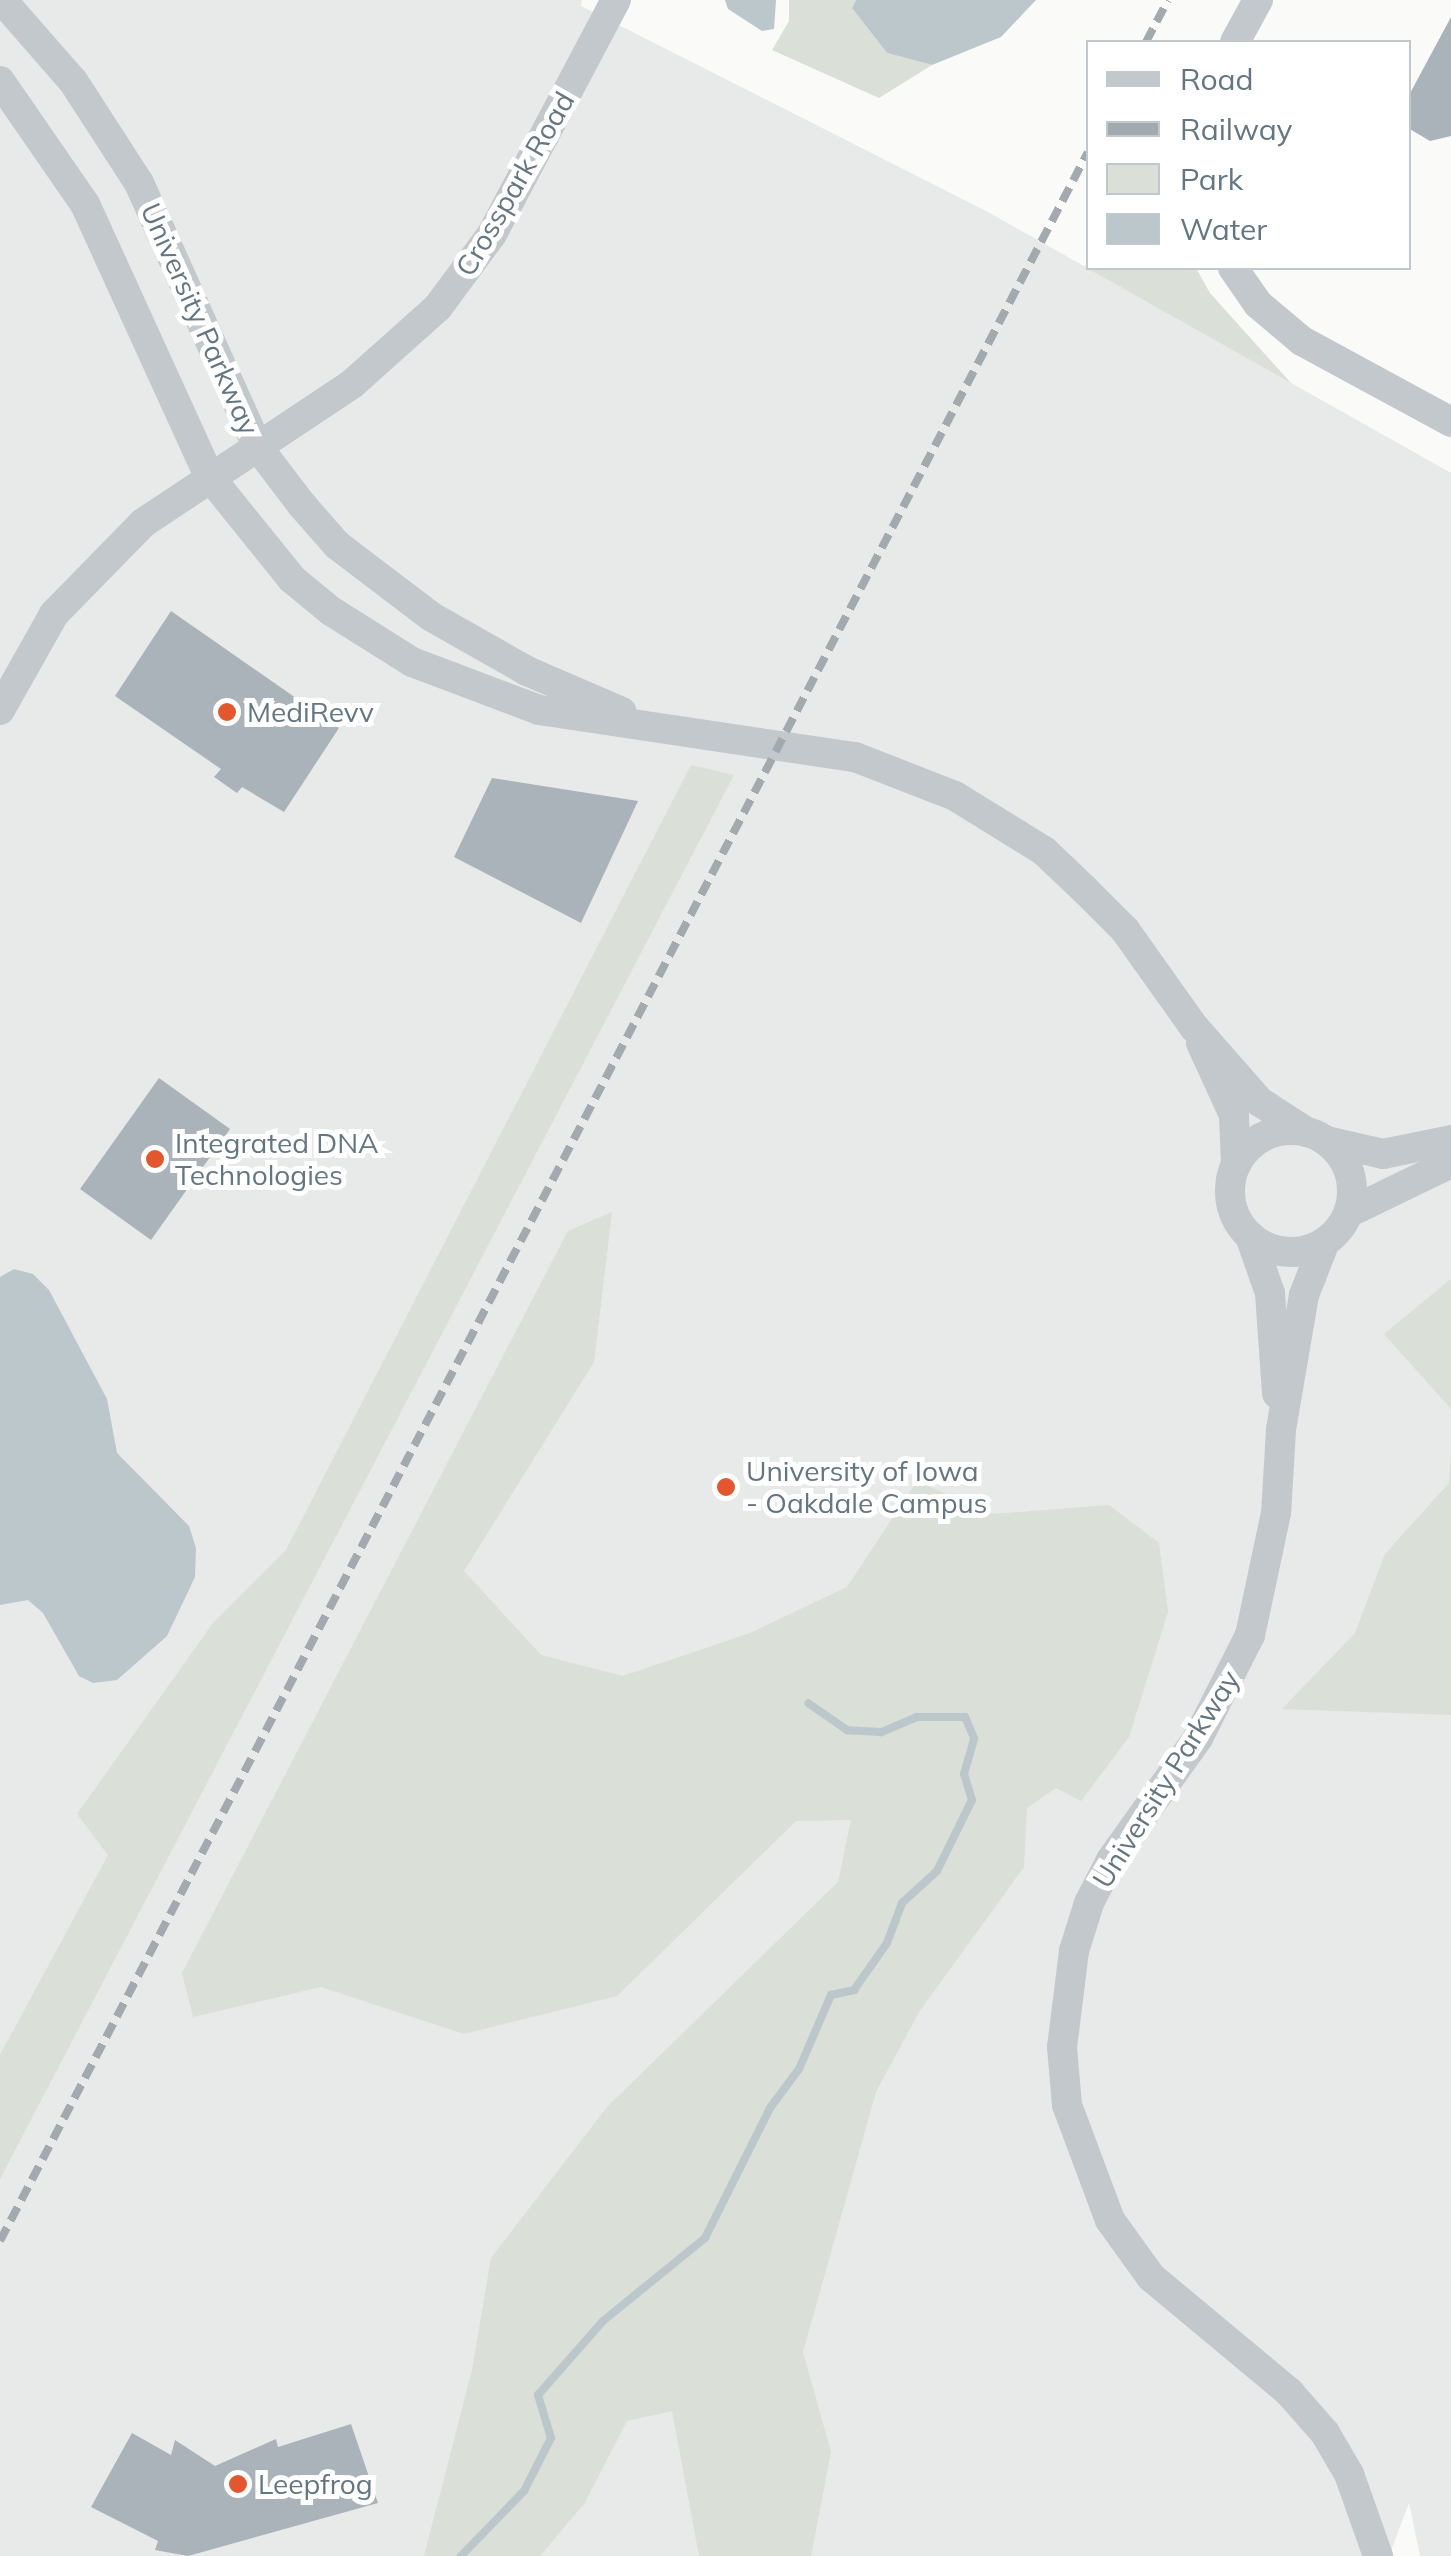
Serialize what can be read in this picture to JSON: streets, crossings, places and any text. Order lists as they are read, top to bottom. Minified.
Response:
{"streets":{"street":["Crosspark Road","University Parkway"]},"crossings":[["Crosspark Road","University Parkway"]],"places":["MediRevv","Integrated DNA Technologies","University of Iowa - Oakdale Campus","Leepfrog"],"legend":["Road","Railway","Park","Water"]}
